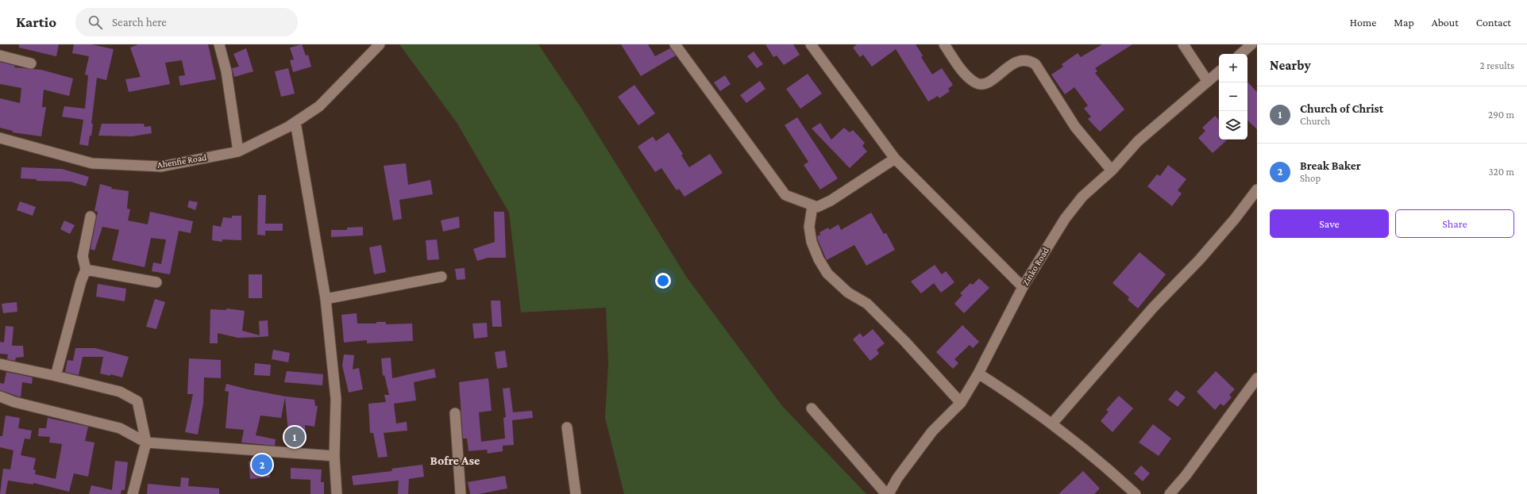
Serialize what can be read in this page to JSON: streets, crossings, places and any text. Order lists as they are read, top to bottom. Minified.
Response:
{"streets":{"street":["Ahenfie Road","Zinko Road"]},"districts":["Bofre Ase"],"page":{"header":"Kartio","search":"Search here","nav":["Home","Map","About","Contact"],"heading":["Nearby","2 results"],"map_buttons":["+","−"],"list":[{"mark":"1","name":"Church of Christ","note":"Church","value":"290 m"},{"mark":"2","name":"Break Baker","note":"Shop","value":"320 m"}],"buttons":["Save","Share"],"pins":["1","2"]}}
